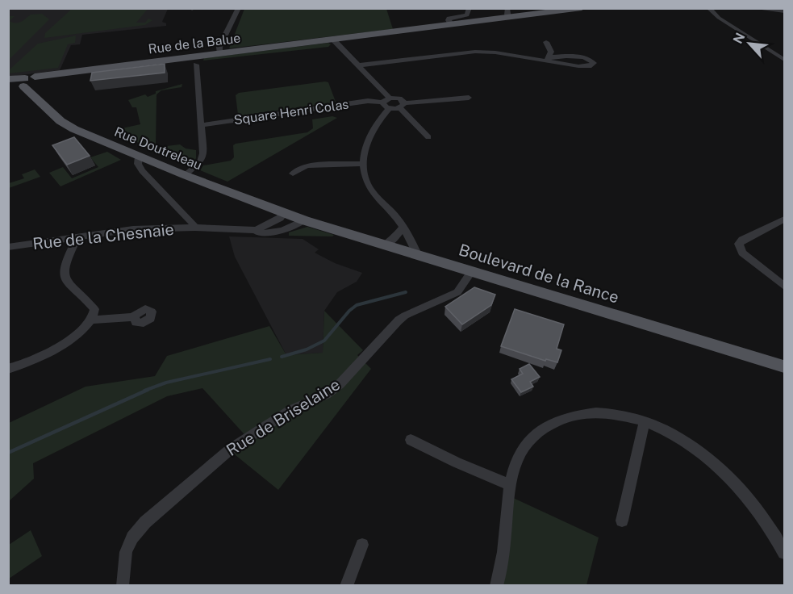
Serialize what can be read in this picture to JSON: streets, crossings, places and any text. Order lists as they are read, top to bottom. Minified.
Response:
{"streets":{"main road":["Rue de la Balue","Rue Doutreleau","Boulevard de la Rance"],"street":["Square Henri Colas","Rue de la Chesnaie","Rue de Briselaine"]},"crossings":[["Rue de la Balue","Rue Doutreleau"],["Rue Doutreleau","Rue de la Chesnaie"],["Rue Doutreleau","Boulevard de la Rance"],["Rue de la Chesnaie","Boulevard de la Rance"],["Boulevard de la Rance","Rue de Briselaine"]],"north":"top left"}
